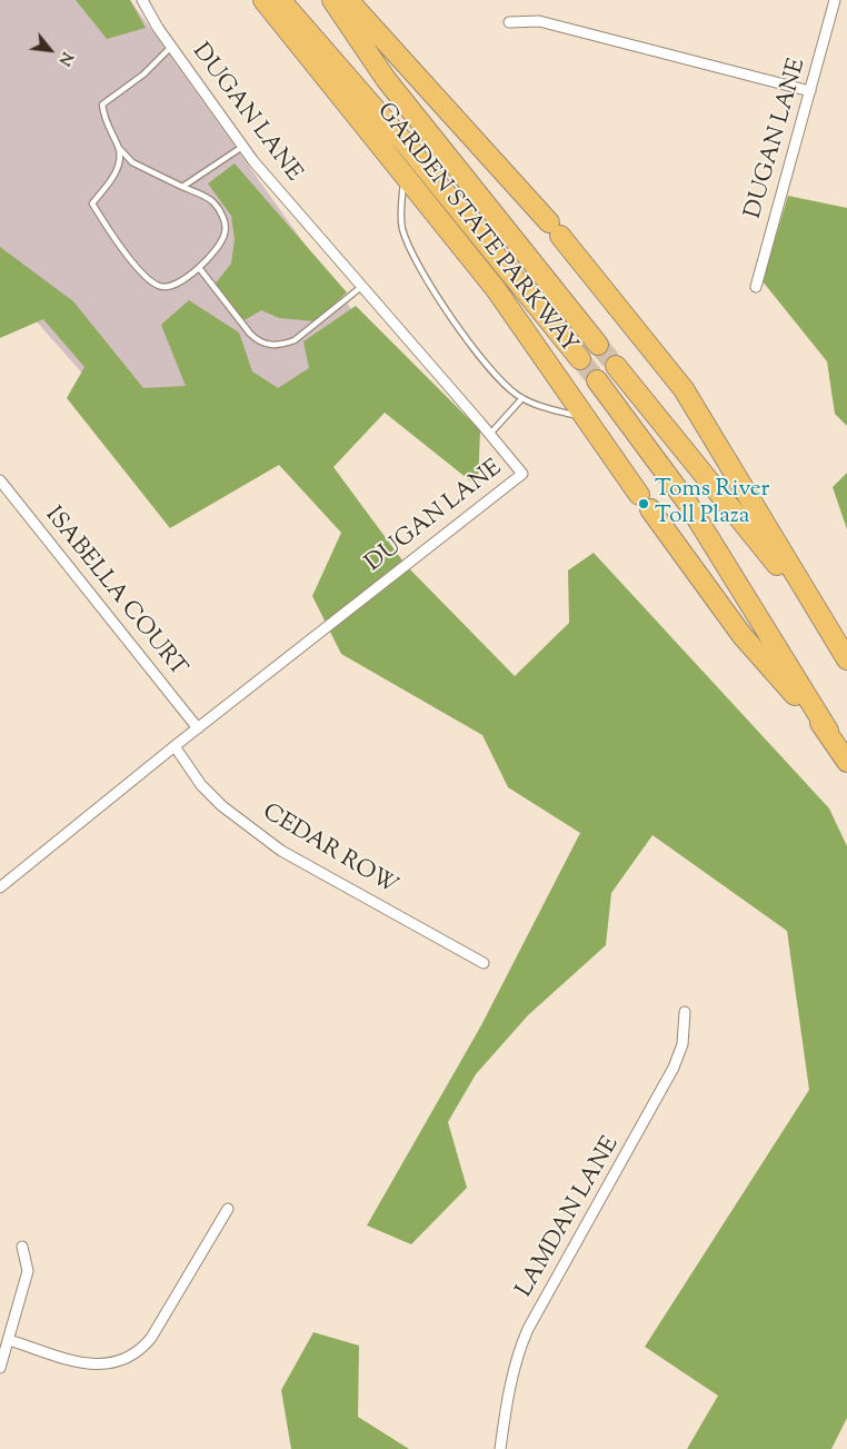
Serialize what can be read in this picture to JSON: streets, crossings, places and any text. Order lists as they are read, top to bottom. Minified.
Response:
{"streets":{"highway":["GARDEN STATE PARKWAY"],"street":["DUGAN LANE","ISABELLA COURT","CEDAR ROW","LAMDAN LANE"]},"crossings":[["DUGAN LANE","ISABELLA COURT"],["DUGAN LANE","CEDAR ROW"]],"places":["Toms River Toll Plaza"],"north":"bottom right"}
